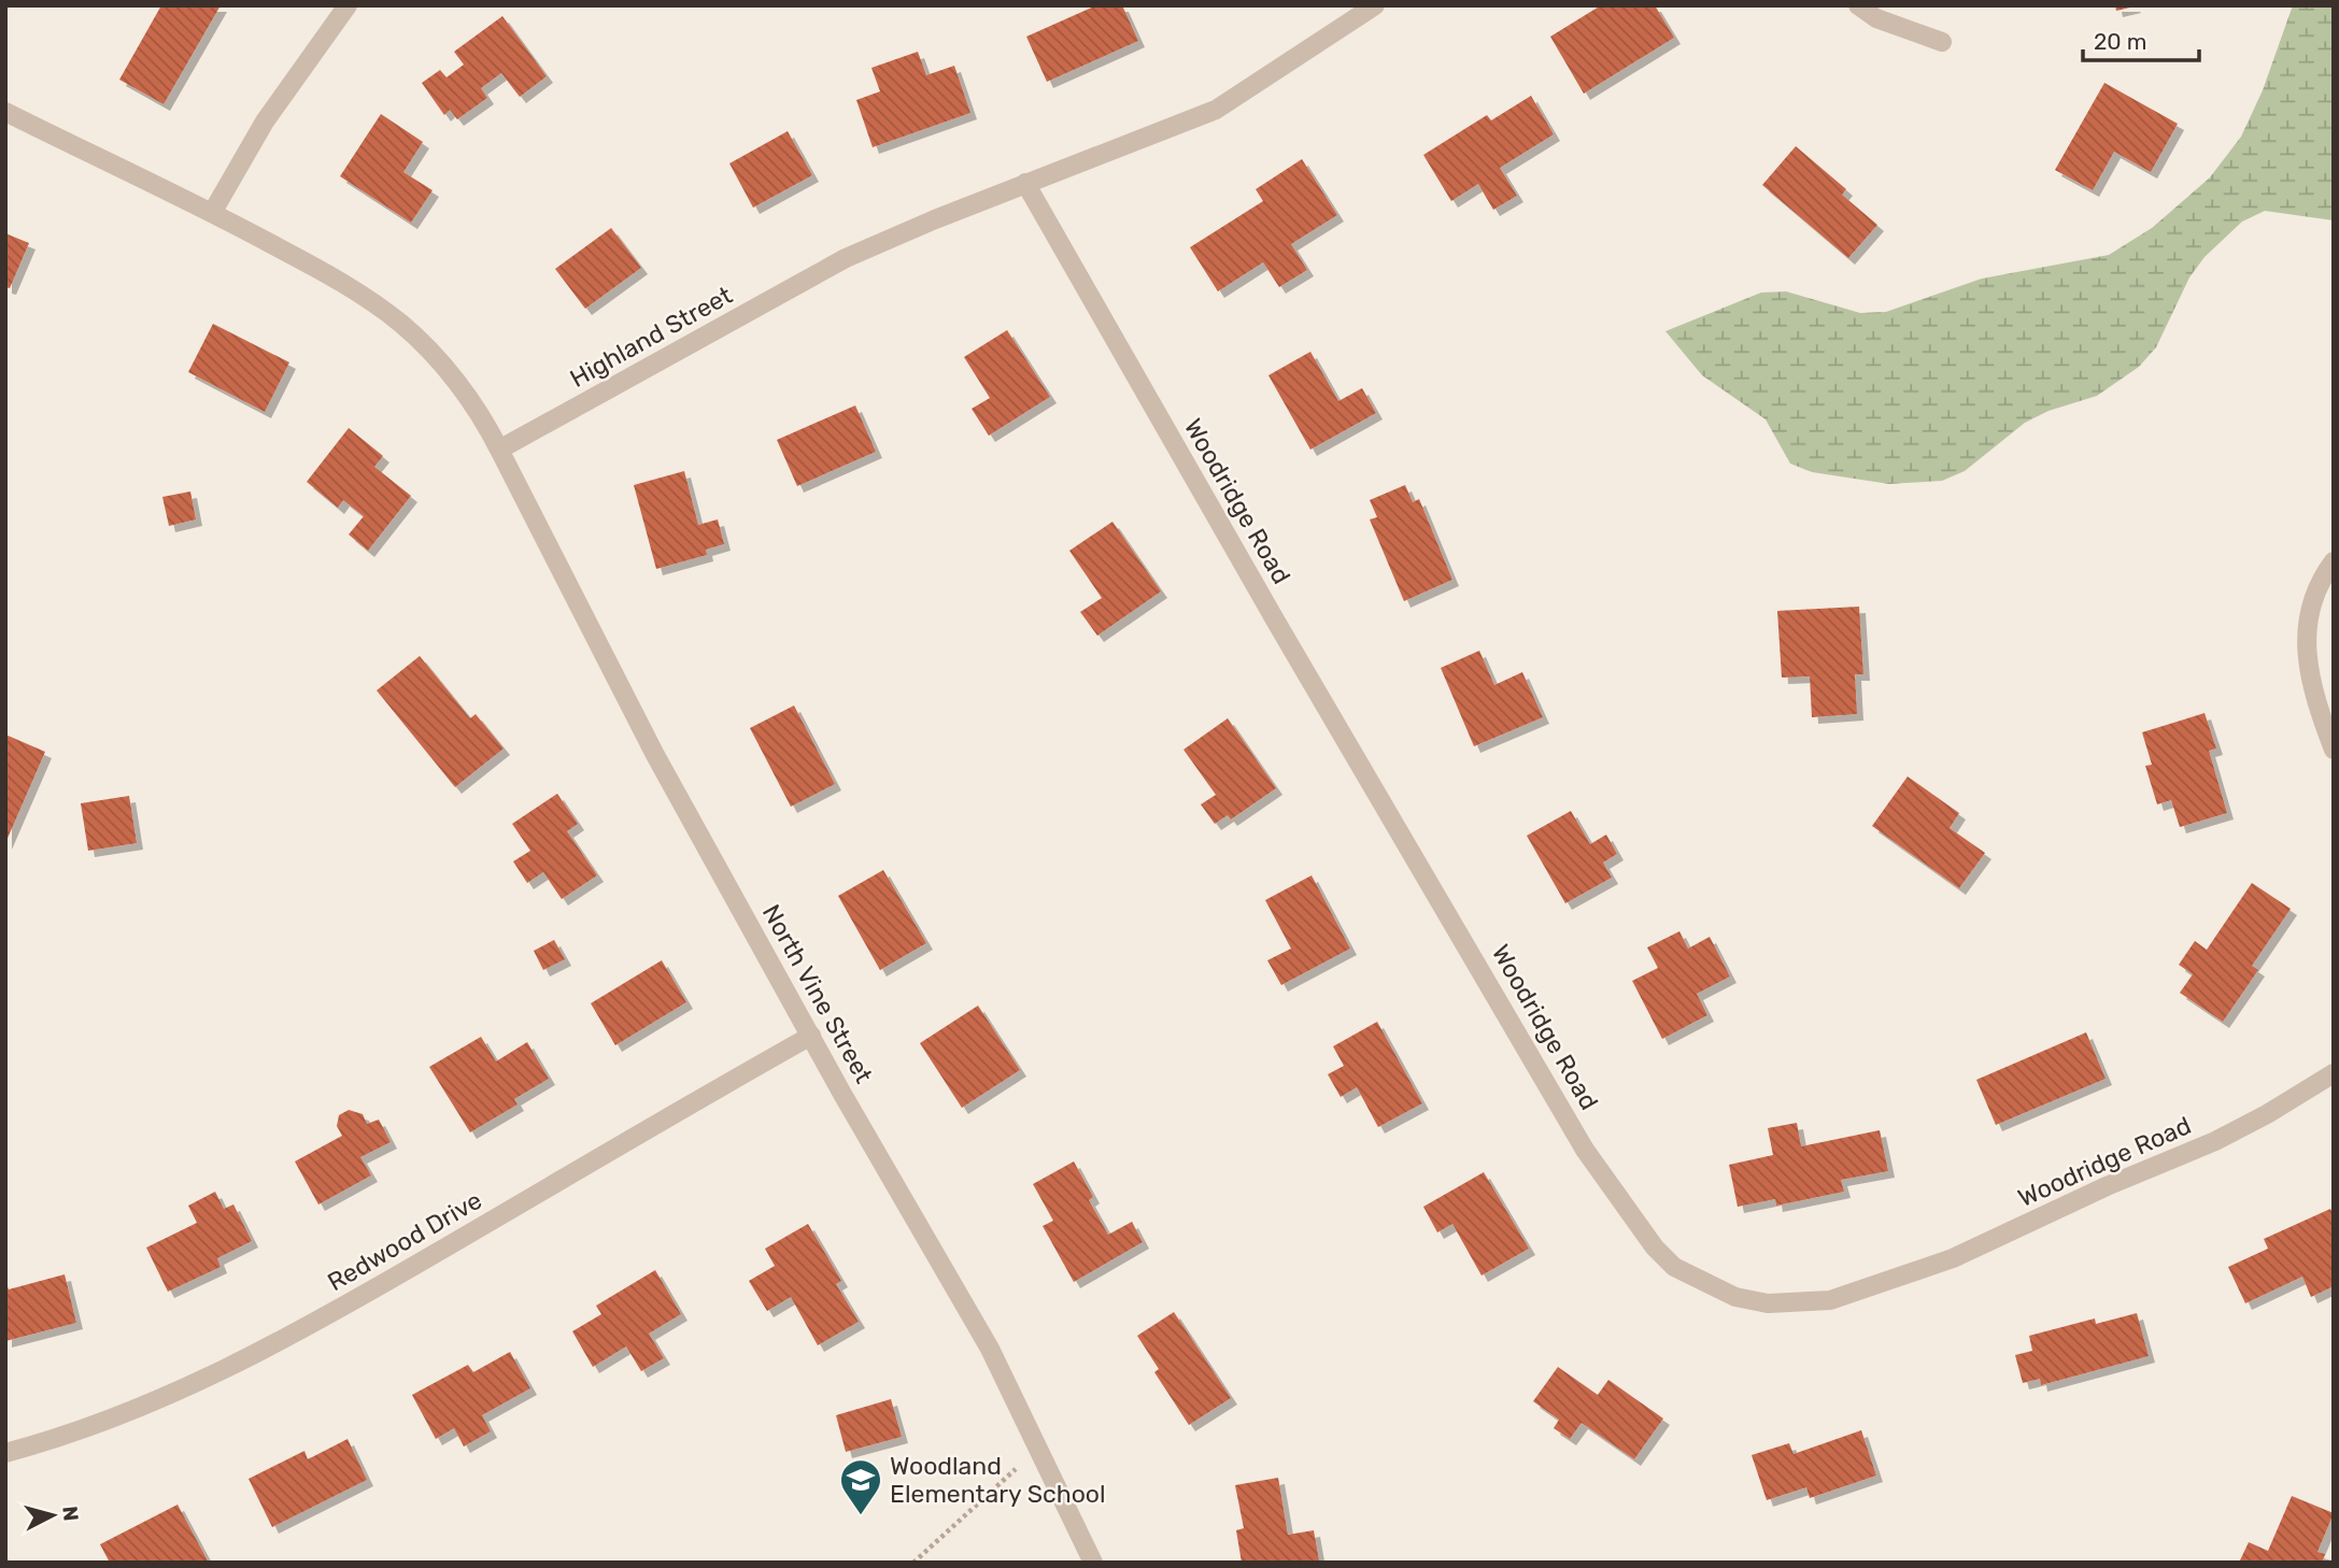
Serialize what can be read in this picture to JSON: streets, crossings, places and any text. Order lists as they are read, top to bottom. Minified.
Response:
{"streets":{"street":["Highland Street","Woodridge Road","North Vine Street","Redwood Drive"]},"crossings":[["Highland Street","Woodridge Road"],["Highland Street","North Vine Street"],["North Vine Street","Redwood Drive"]],"places":{"school or university":["Woodland Elementary School"]},"scale_bar":"20 m","north":"right"}
